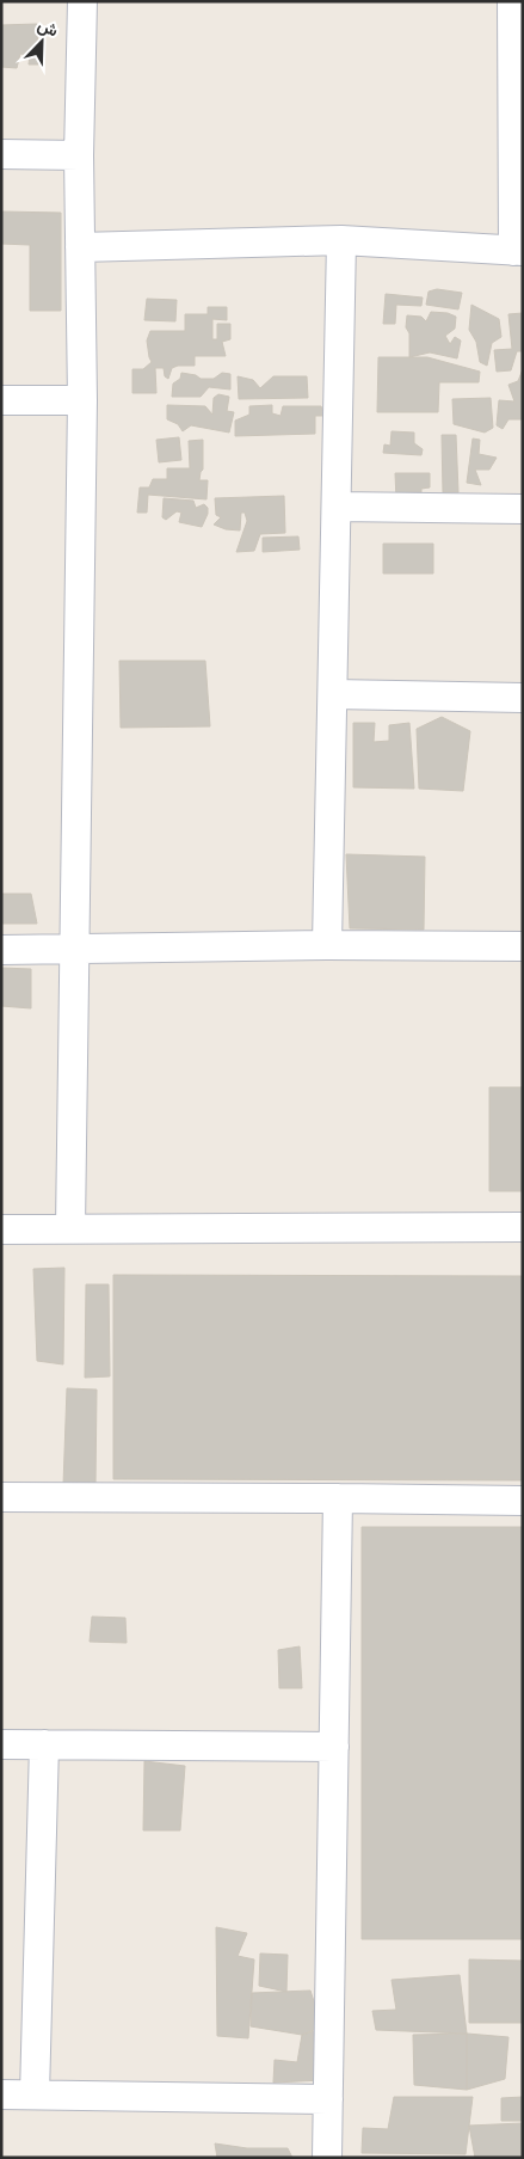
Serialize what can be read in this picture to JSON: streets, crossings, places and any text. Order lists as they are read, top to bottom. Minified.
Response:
{"north":"top right"}
